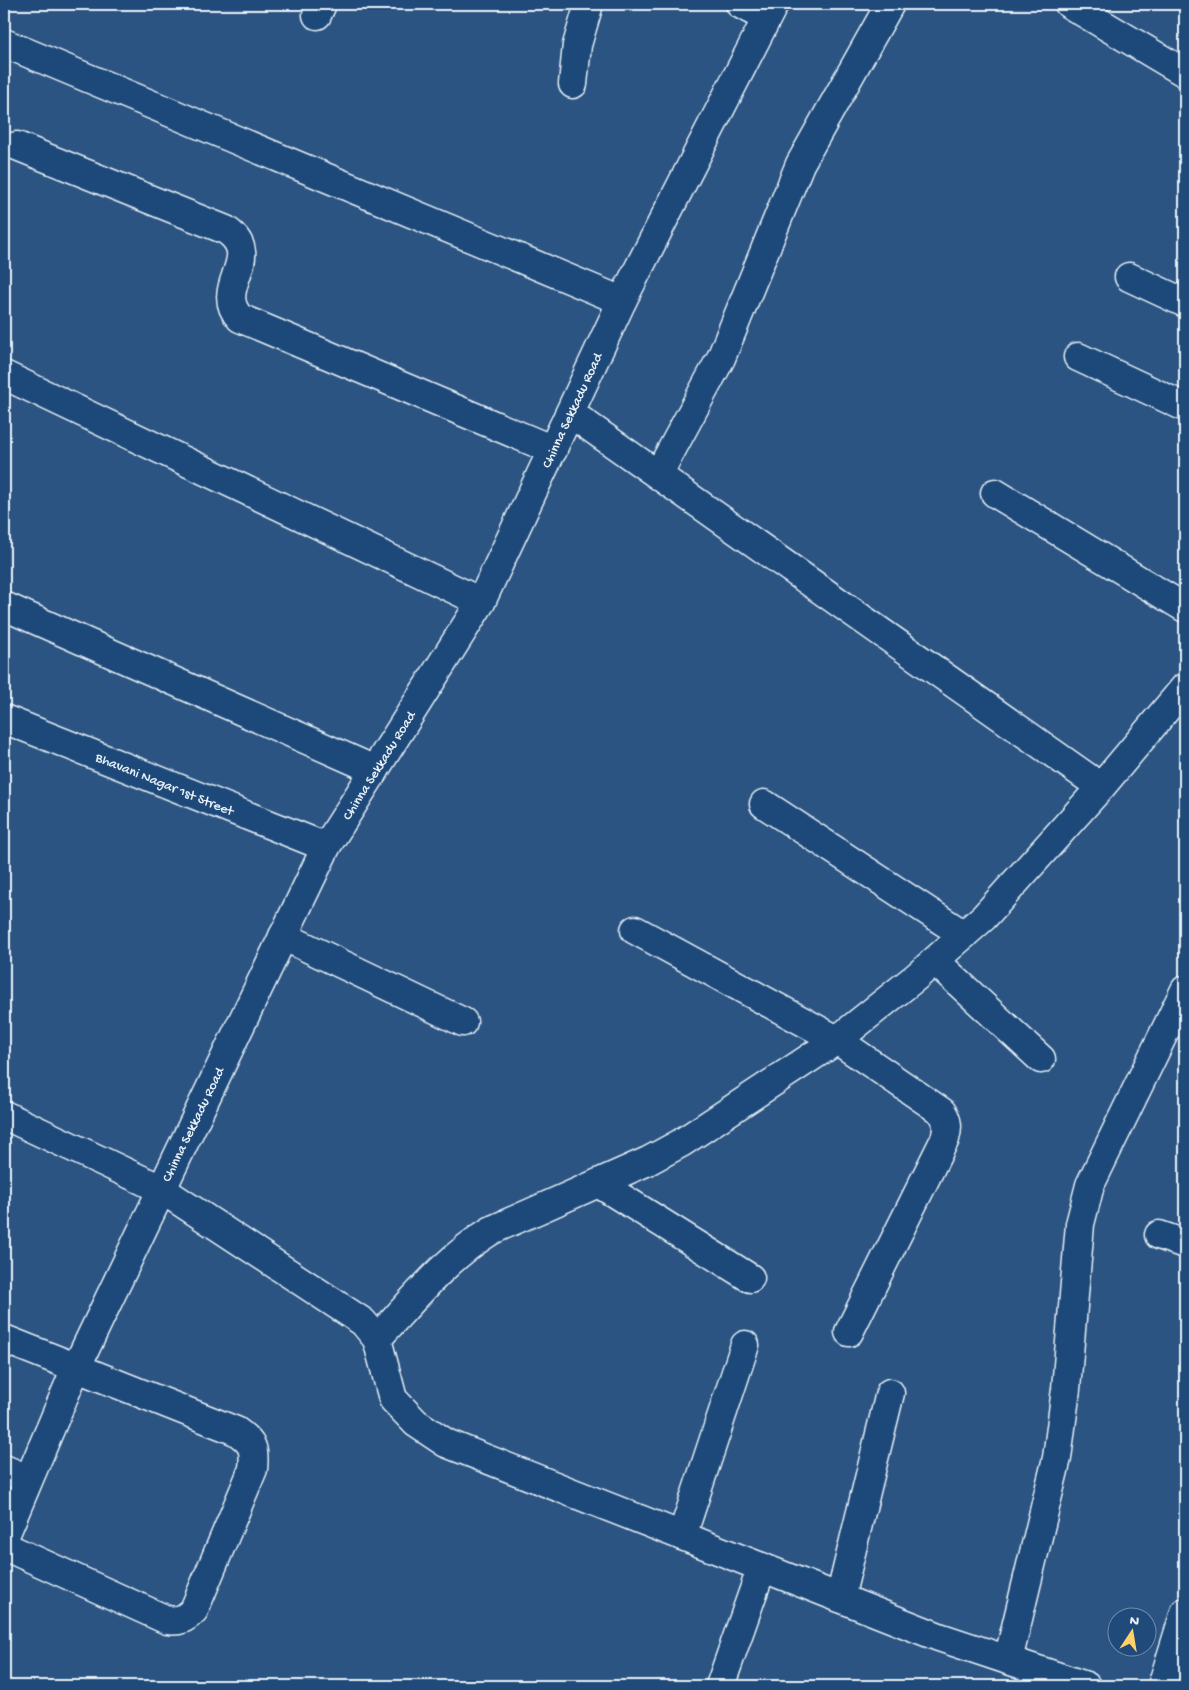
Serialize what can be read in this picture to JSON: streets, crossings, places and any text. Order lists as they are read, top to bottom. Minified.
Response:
{"streets":{"street":["Chinna Sekkadu Road","Bhavani Nagar 1st Street"]},"crossings":[["Chinna Sekkadu Road","Bhavani Nagar 1st Street"]],"north":"top"}
